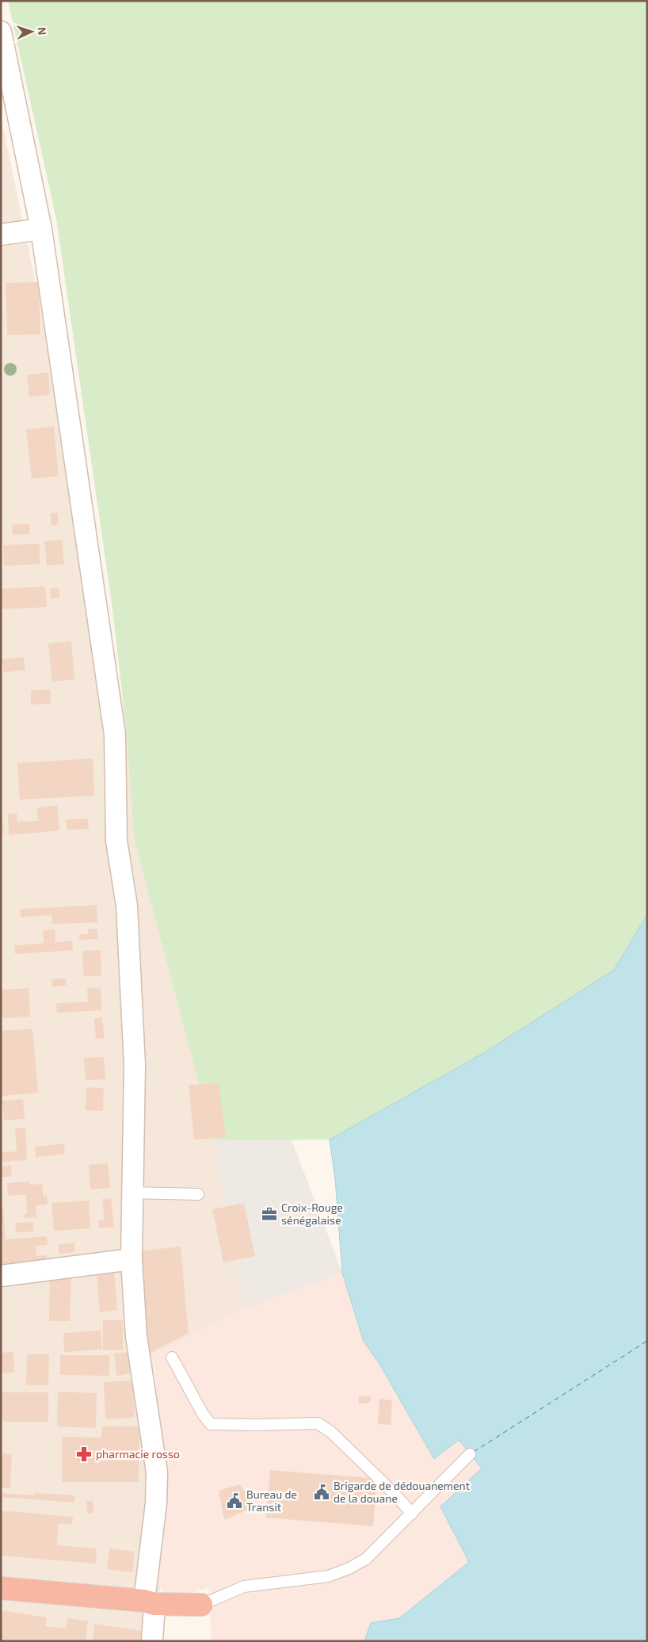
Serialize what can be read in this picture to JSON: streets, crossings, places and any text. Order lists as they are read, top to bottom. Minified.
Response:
{"places":{"office":["Croix-Rouge sénégalaise"],"pharmacy":["pharmacie rosso"],"public building":["Brigarde de dédouanement de la douane","Bureau de Transit"]},"north":"right"}
